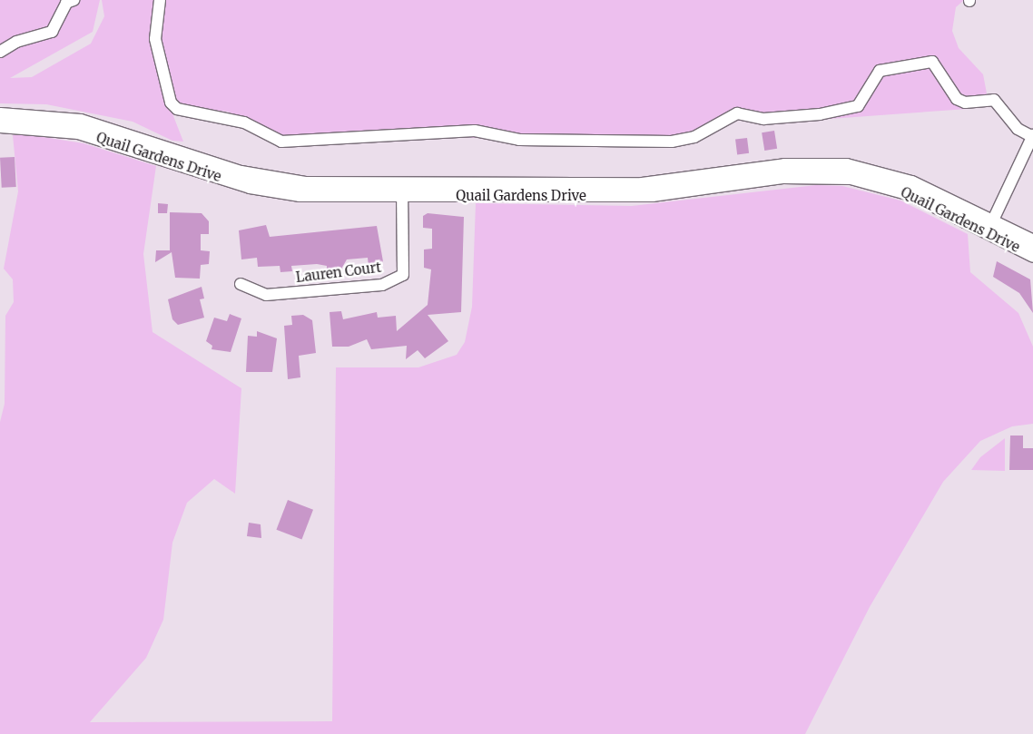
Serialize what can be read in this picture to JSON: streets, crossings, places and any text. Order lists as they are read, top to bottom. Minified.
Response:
{"streets":{"main road":["Quail Gardens Drive"],"street":["Lauren Court"]},"crossings":[["Quail Gardens Drive","Lauren Court"]]}
